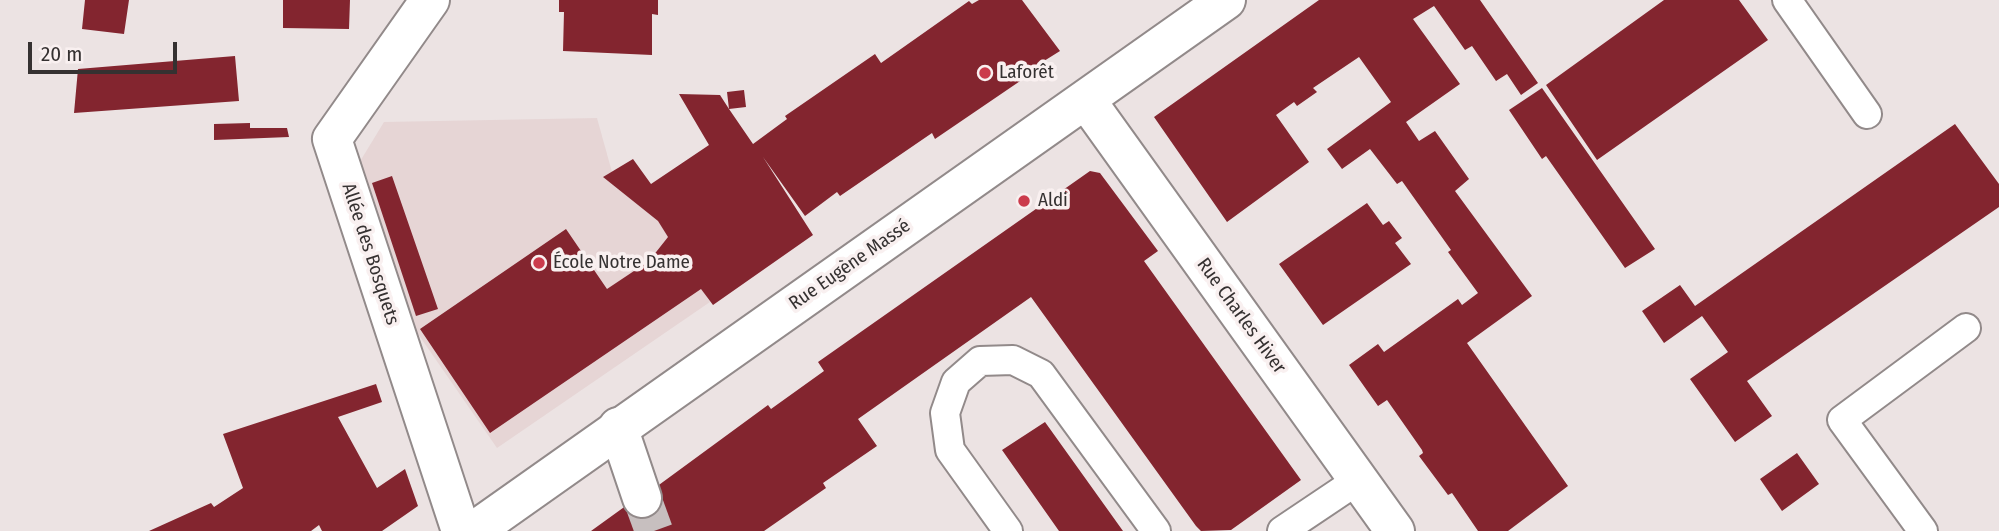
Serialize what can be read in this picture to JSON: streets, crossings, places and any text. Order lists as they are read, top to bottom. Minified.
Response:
{"streets":{"street":["Allée des Bosquets","Rue Eugène Massé","Rue Charles Hiver"]},"crossings":[["Rue Eugène Massé","Rue Charles Hiver"]],"places":["Laforêt","Aldi","École Notre Dame"],"scale_bar":"20 m"}
